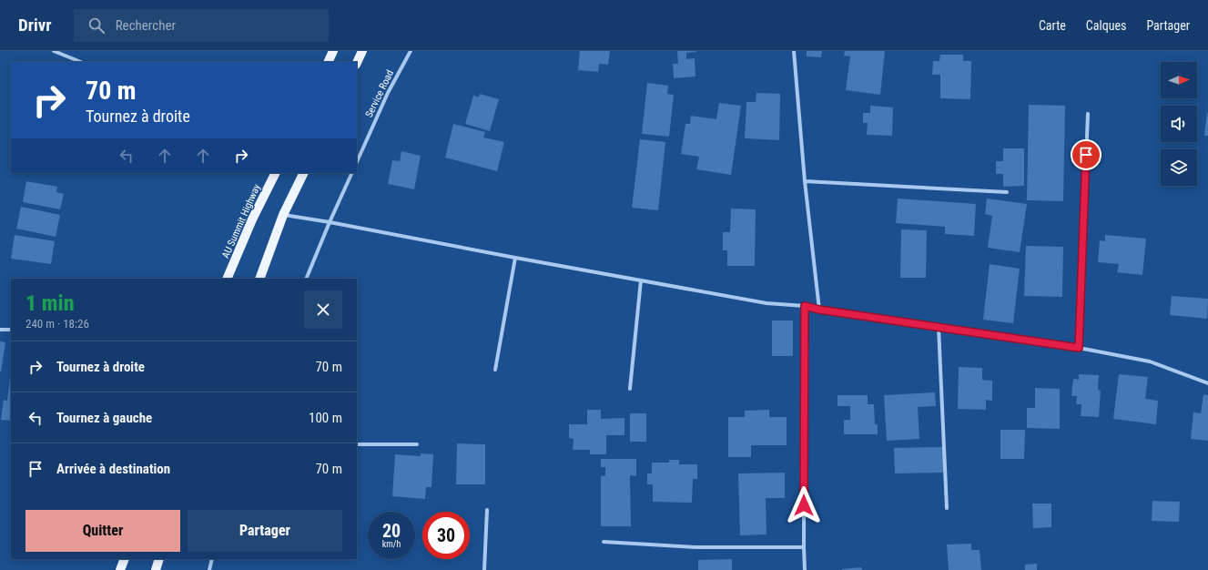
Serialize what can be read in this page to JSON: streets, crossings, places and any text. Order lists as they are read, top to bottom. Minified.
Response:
{"streets":{"main road":["AU Summit Highway"],"street":["Service Road"]},"north":"right","page":{"header":"Drivr","search":"Rechercher","nav":["Carte","Calques","Partager"],"turn":["70 m","Tournez à droite"],"heading":["1 min","240 m · 18:26"],"list":[{"name":"Tournez à droite","value":"70 m"},{"name":"Tournez à gauche","value":"100 m"},{"name":"Arrivée à destination","value":"70 m"}],"buttons":["Quitter","Partager"],"speed":"20 km/h","limit":"30"}}
